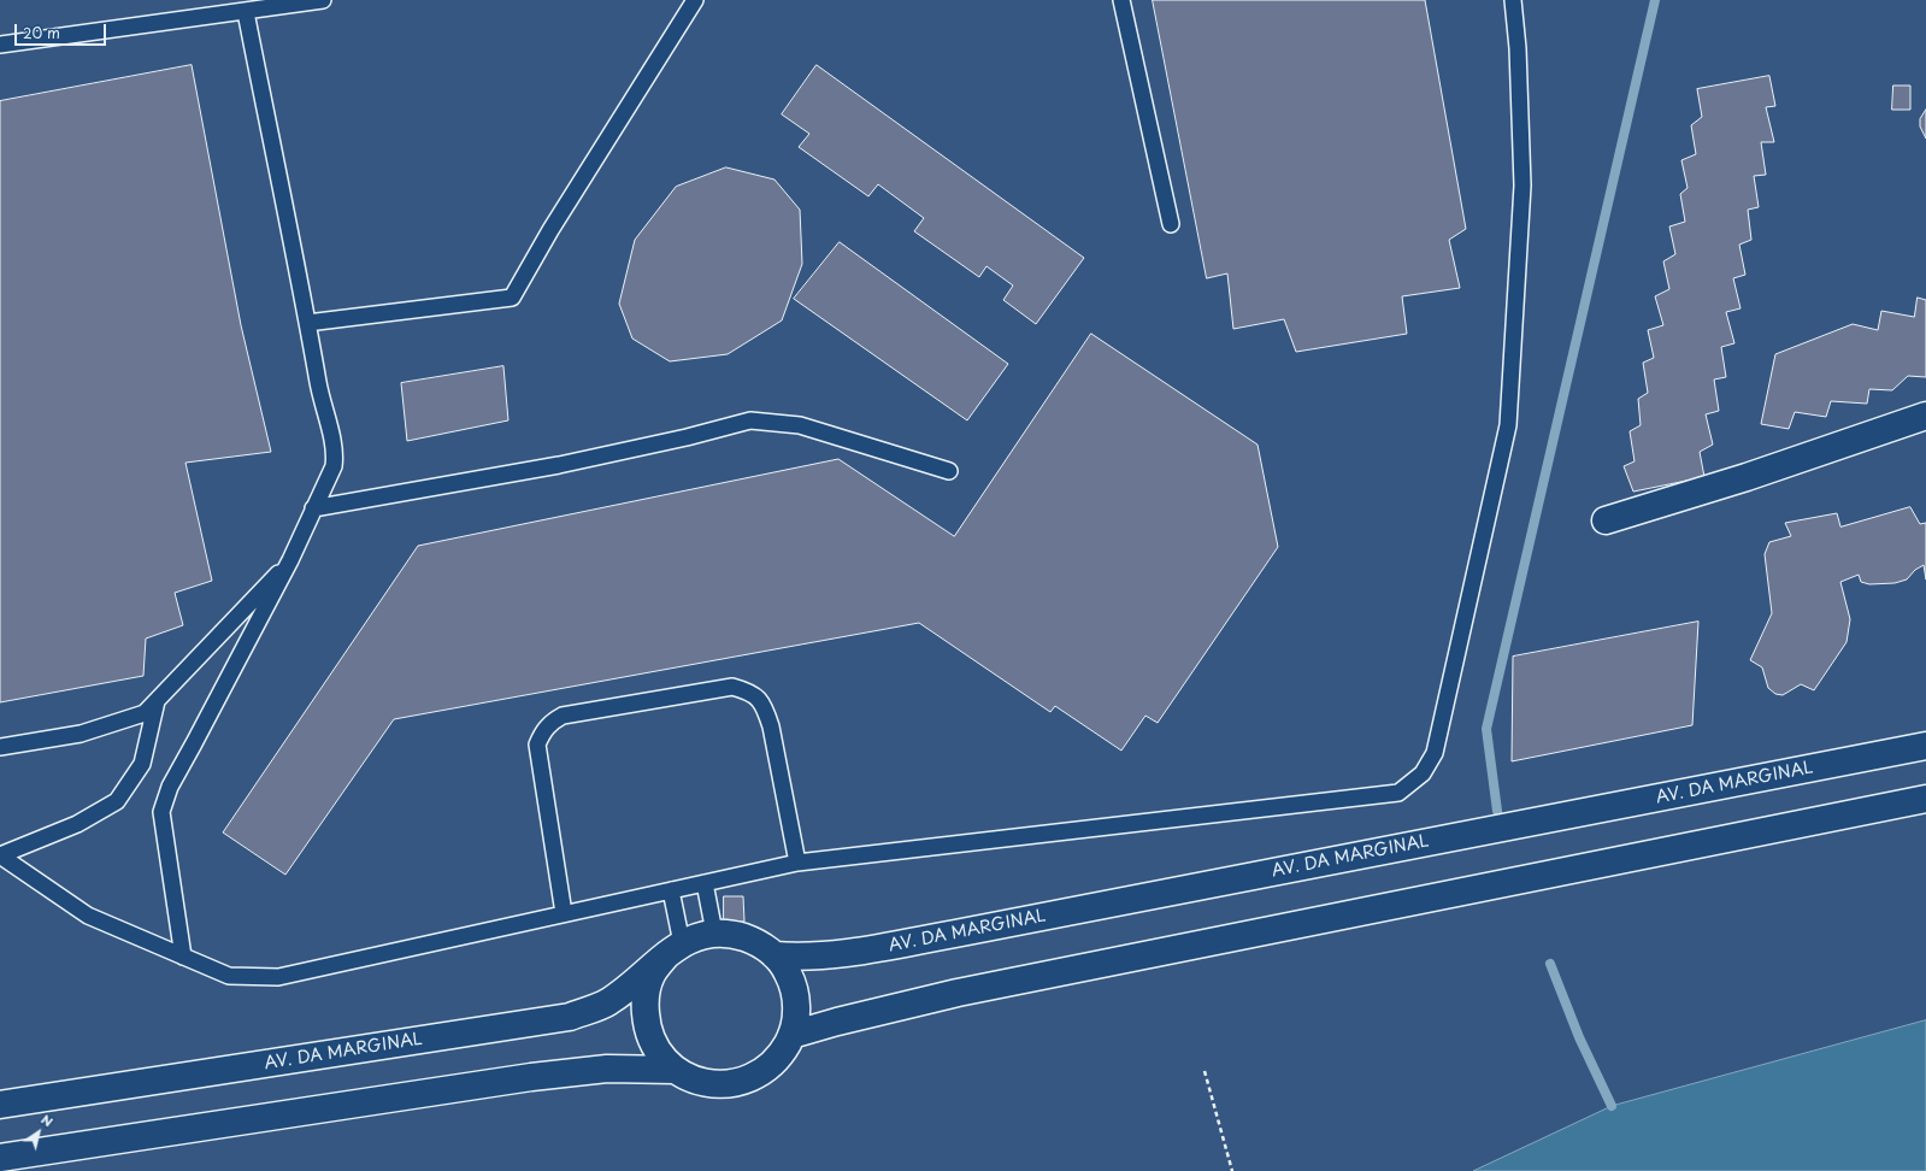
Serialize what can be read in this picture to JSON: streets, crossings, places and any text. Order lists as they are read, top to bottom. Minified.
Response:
{"streets":{"main road":["AV. DA MARGINAL"]},"scale_bar":"20 m","north":"top right"}
